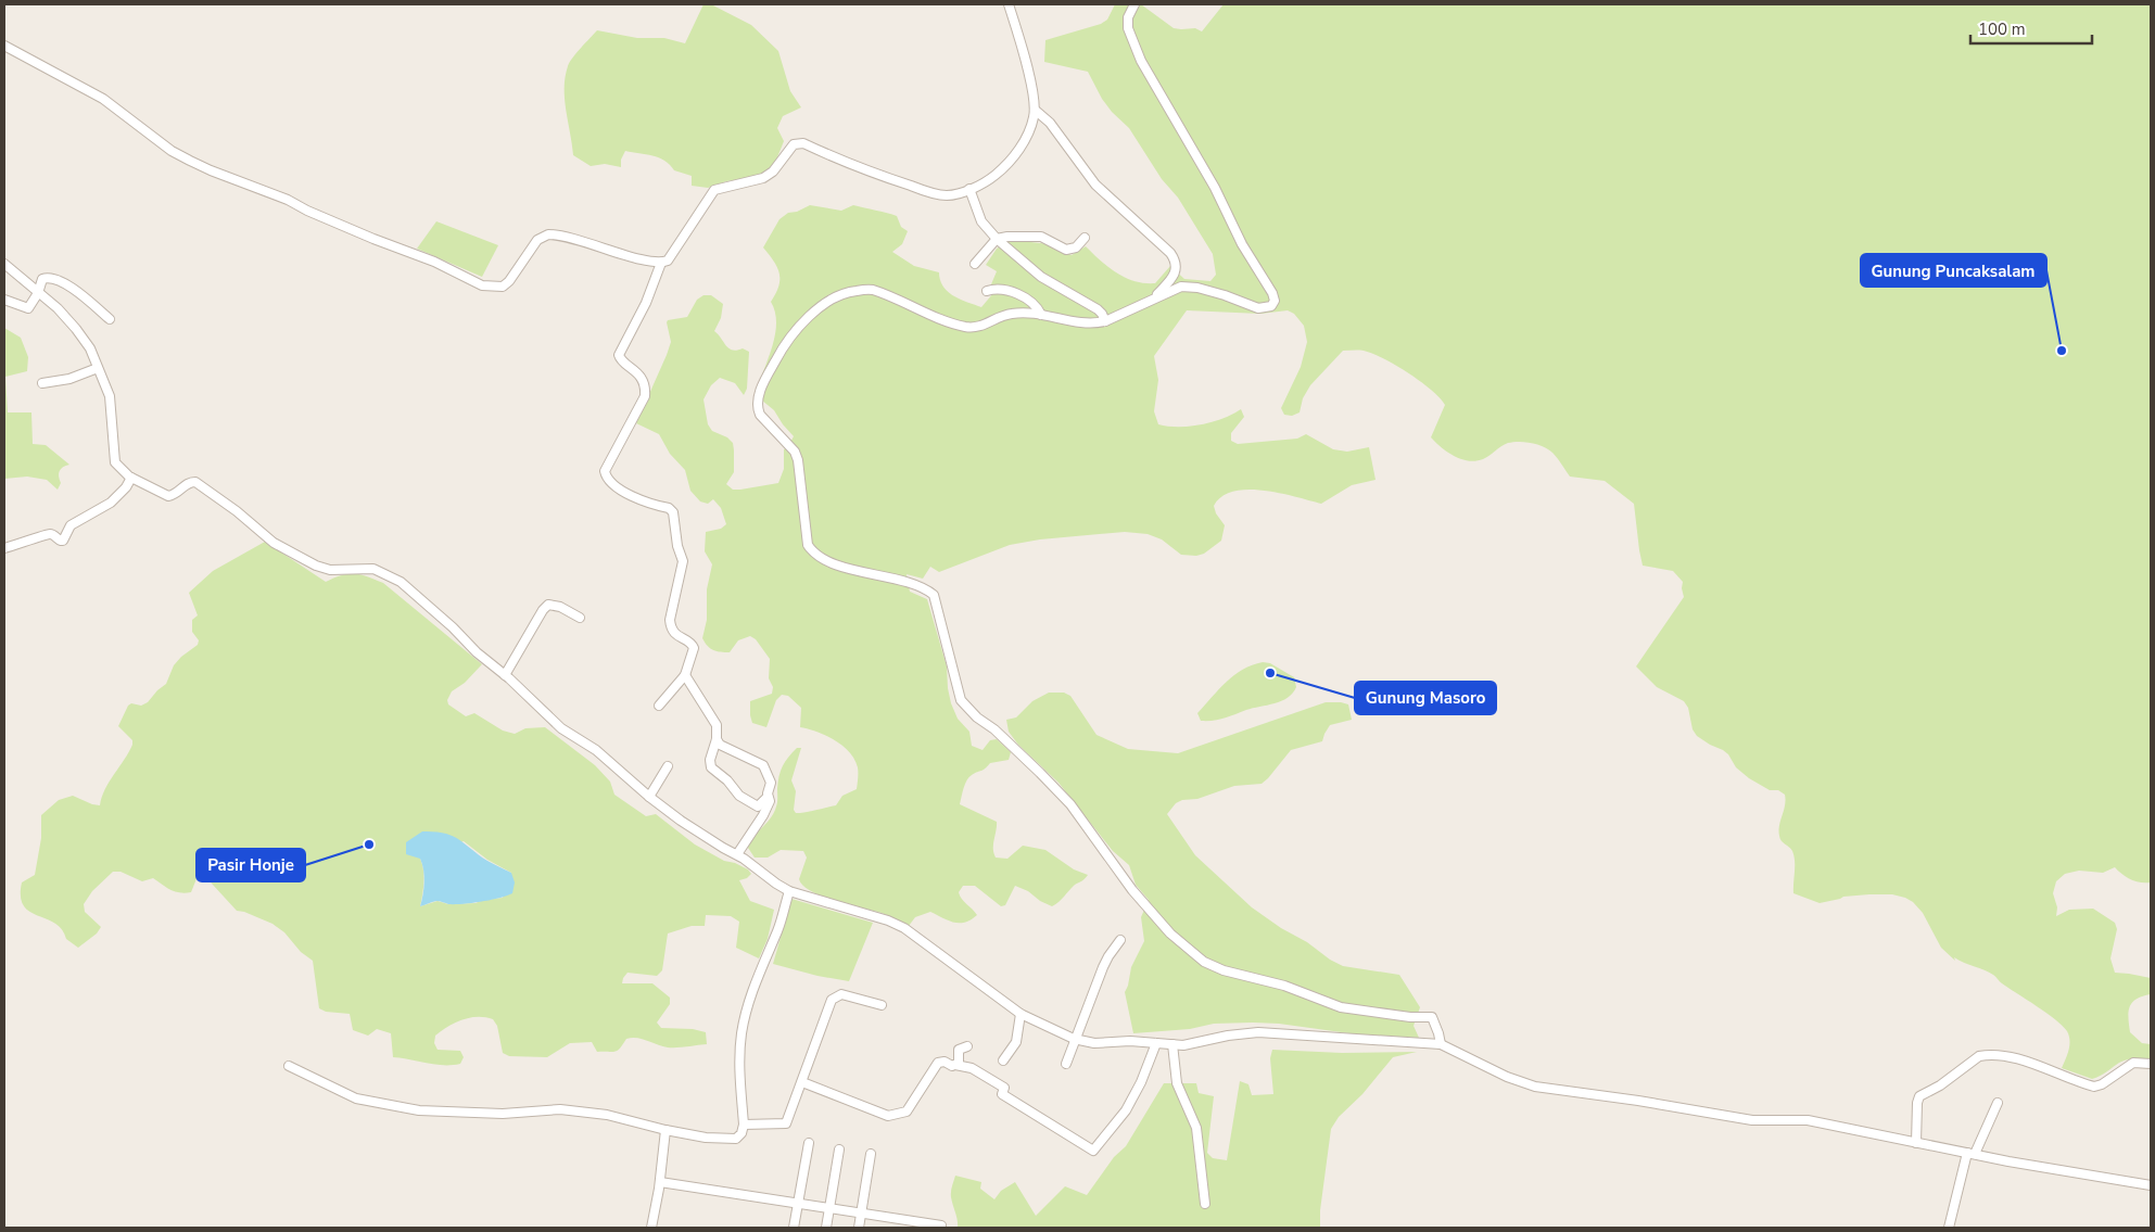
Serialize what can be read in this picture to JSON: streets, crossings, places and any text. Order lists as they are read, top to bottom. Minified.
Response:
{"places":["Gunung Puncaksalam","Gunung Masoro","Pasir Honje"],"scale_bar":"100 m"}
